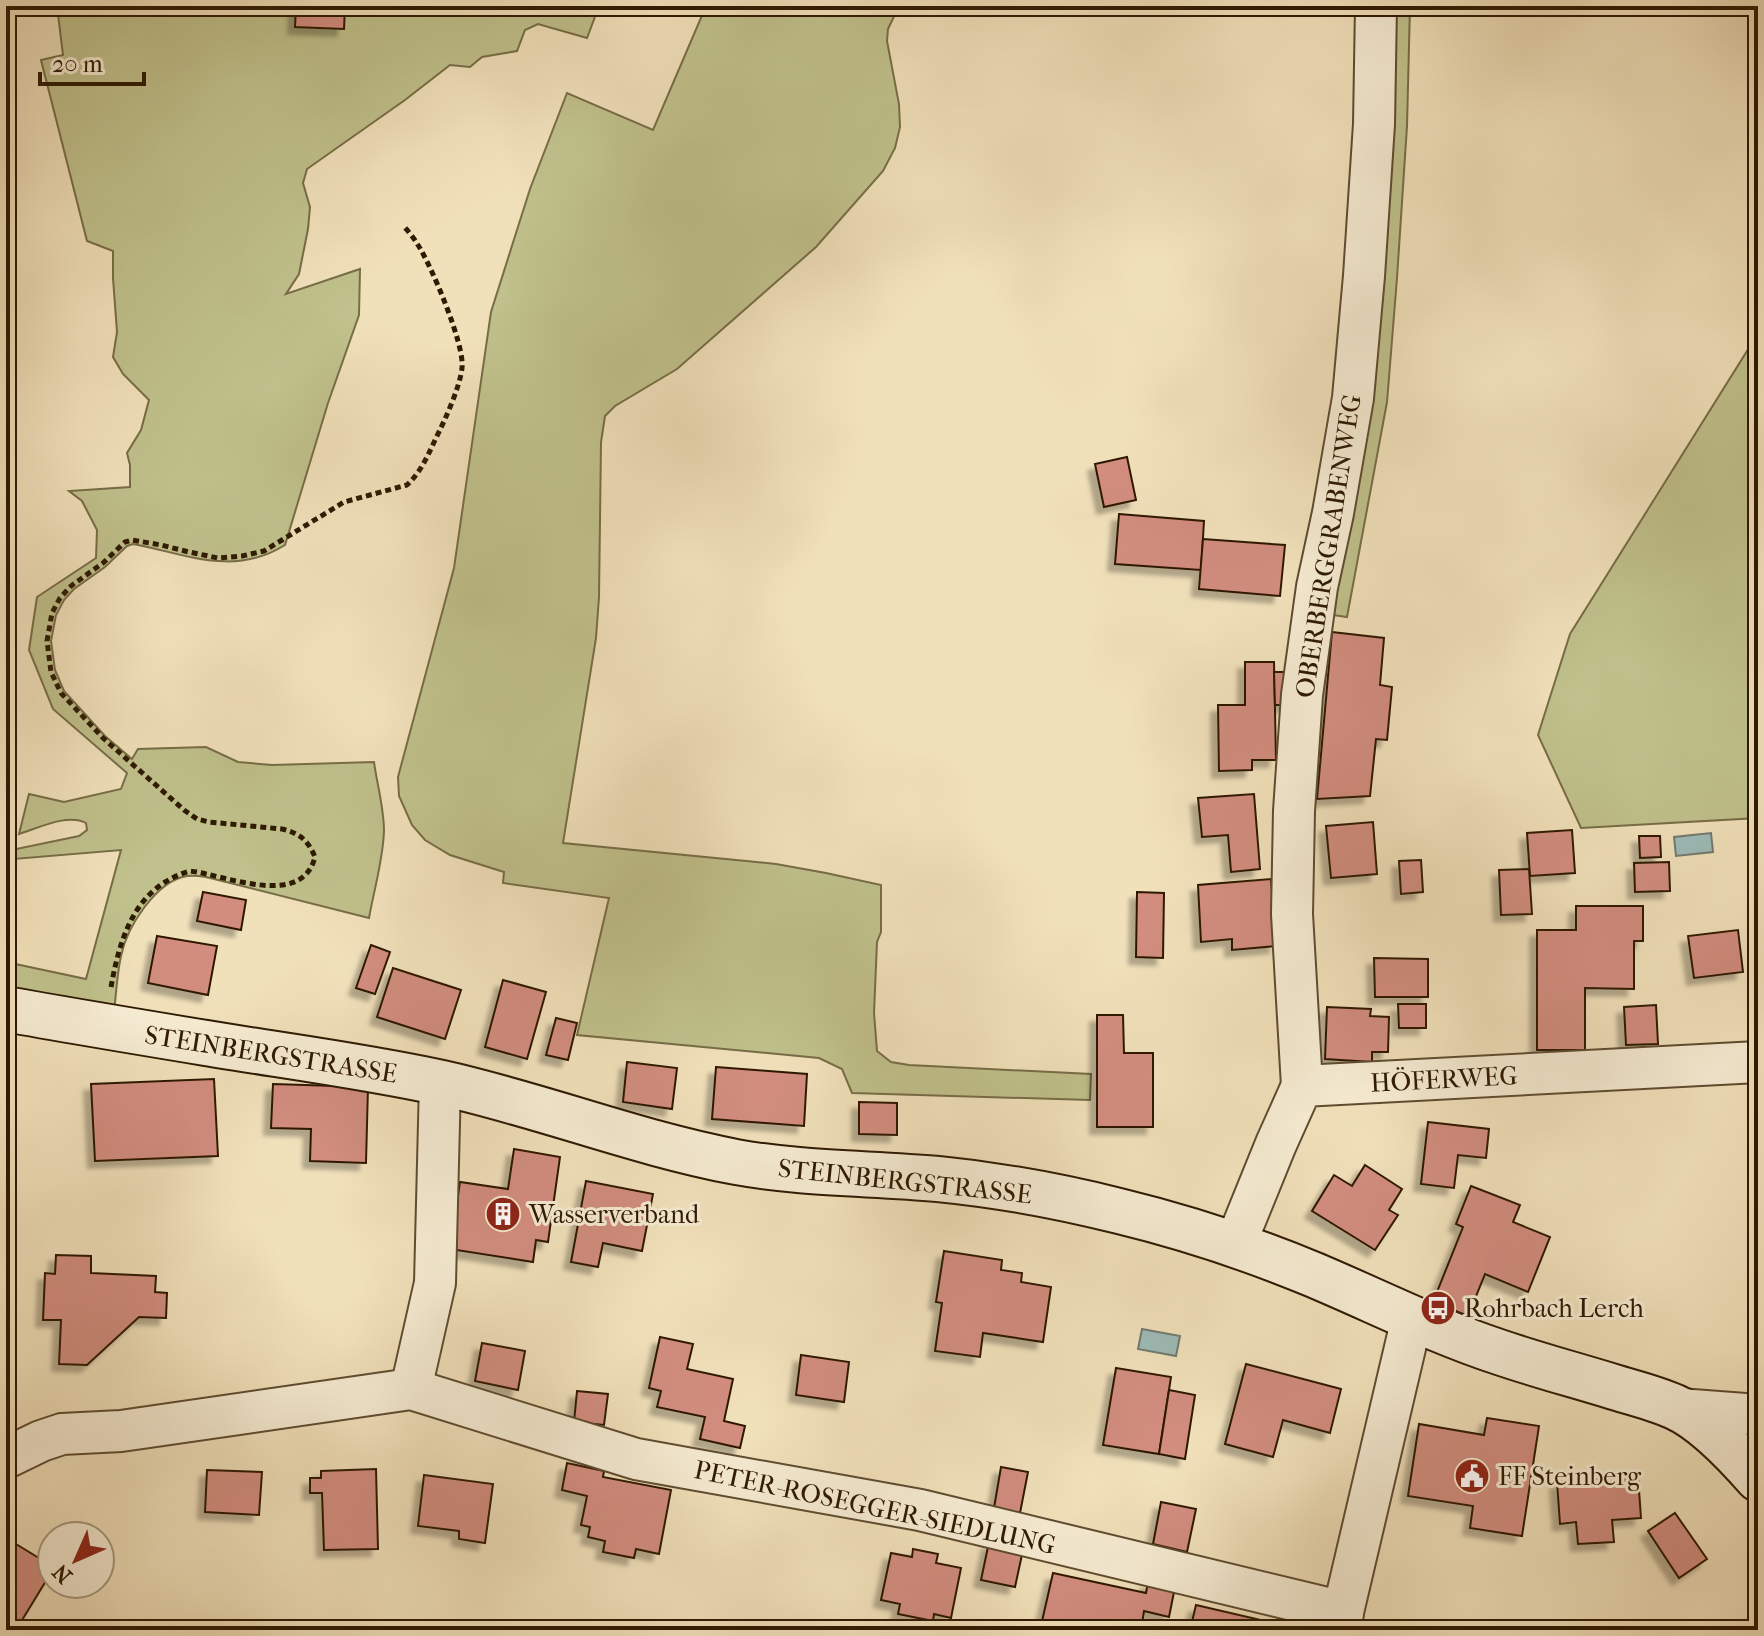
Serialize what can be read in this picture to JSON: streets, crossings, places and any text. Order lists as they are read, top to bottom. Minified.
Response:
{"streets":{"main road":["STEINBERGSTRASSE"],"street":["OBERBERGGRABENWEG","HÖFERWEG","PETER-ROSEGGER-SIEDLUNG"]},"crossings":[["OBERBERGGRABENWEG","HÖFERWEG"],["STEINBERGSTRASSE","PETER-ROSEGGER-SIEDLUNG"]],"places":{"building":["Wasserverband"],"bus stop":["Rohrbach Lerch"],"public building":["FF Steinberg"]},"scale_bar":"20 m","north":"bottom left"}
